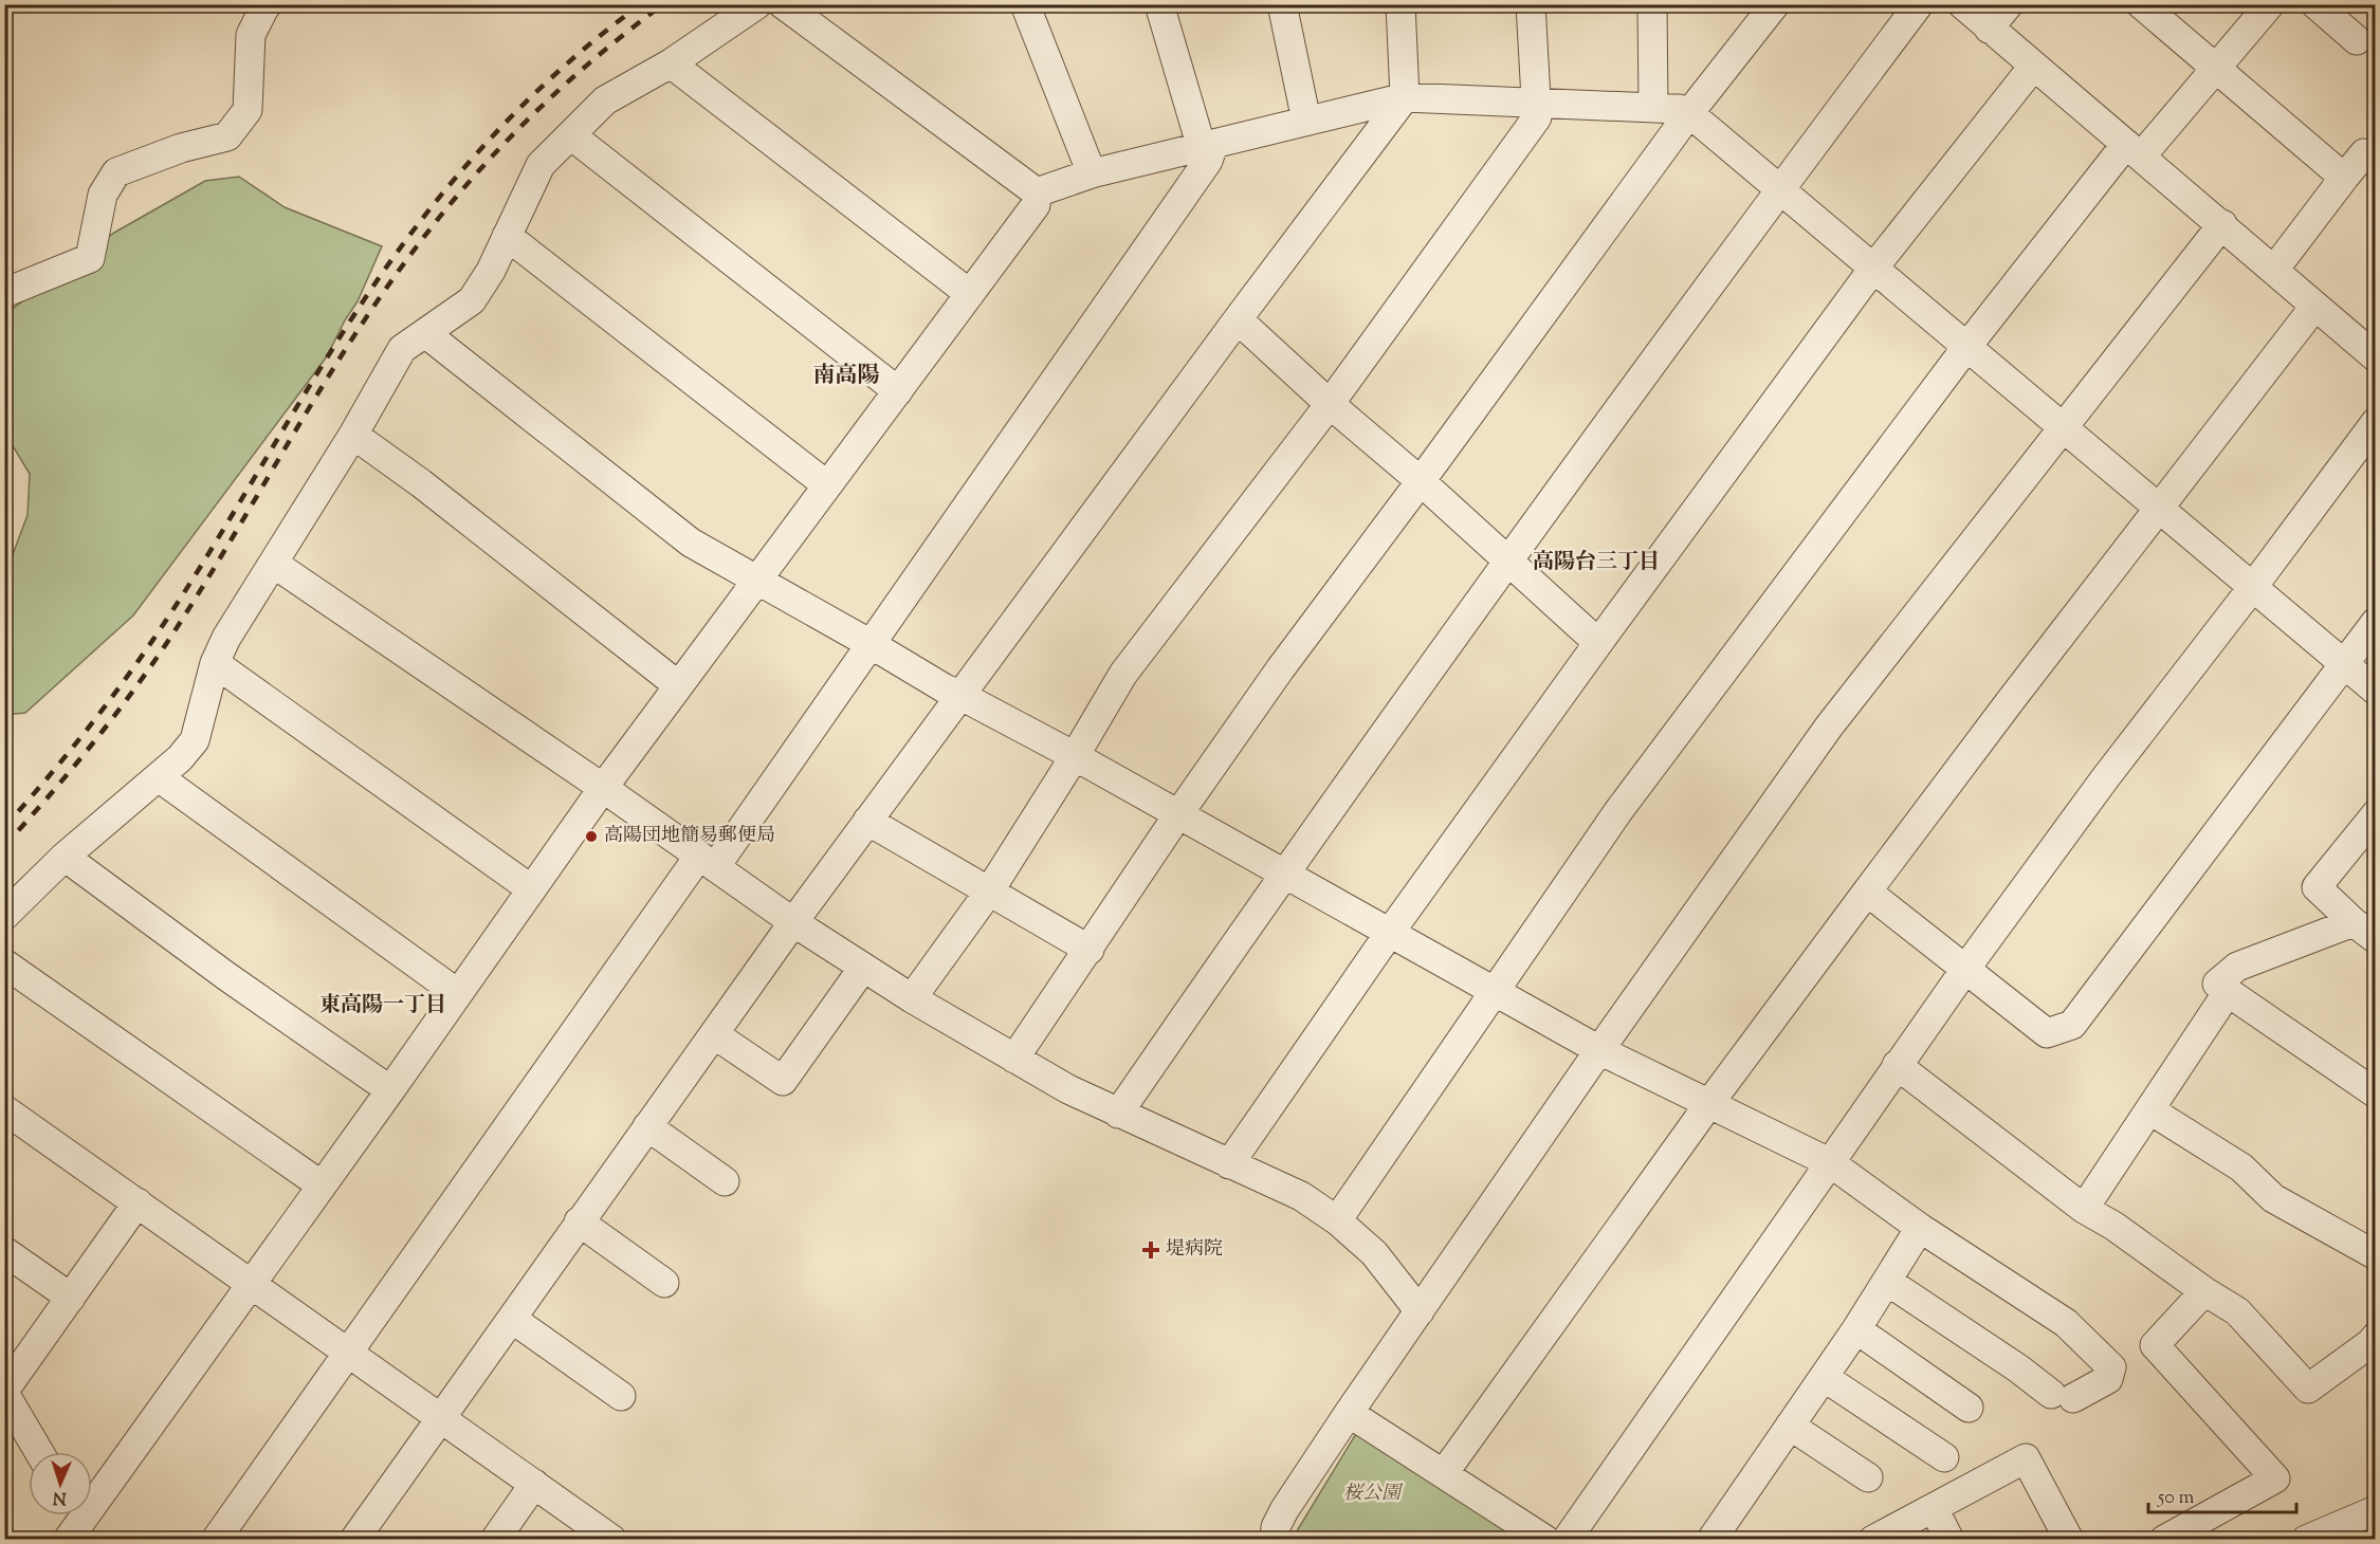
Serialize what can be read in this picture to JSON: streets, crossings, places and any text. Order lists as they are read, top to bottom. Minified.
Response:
{"districts":["南高陽","高陽台三丁目","東高陽一丁目"],"parks":["桜公園"],"places":{"other":["高陽団地簡易郵便局"],"health":["堤病院"]},"scale_bar":"50 m","north":"bottom"}
